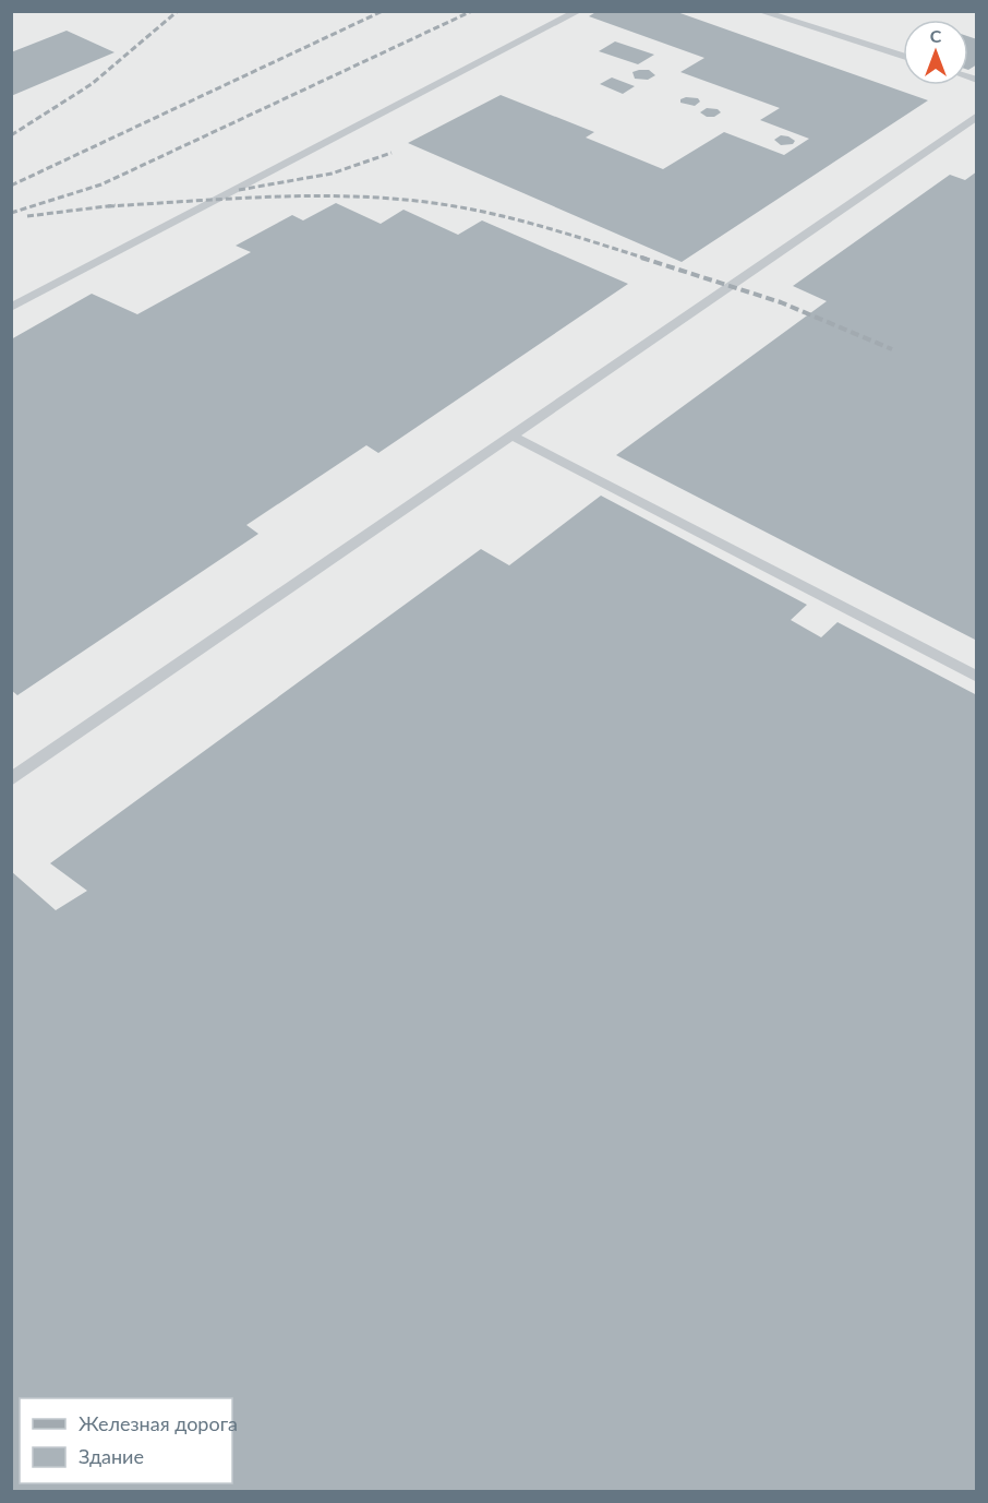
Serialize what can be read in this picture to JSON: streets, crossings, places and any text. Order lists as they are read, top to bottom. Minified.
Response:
{"legend":["Железная дорога","Здание"],"north":"top"}
